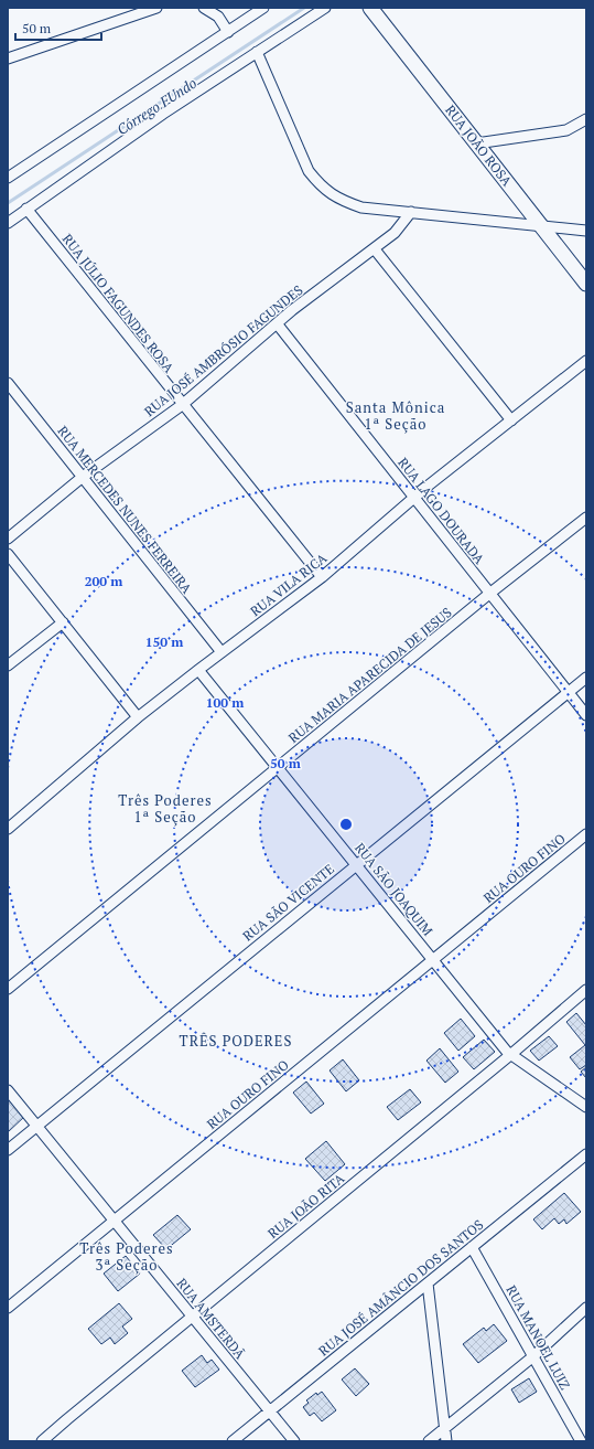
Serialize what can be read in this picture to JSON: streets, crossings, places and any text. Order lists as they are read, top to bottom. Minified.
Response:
{"streets":{"main road":["RUA JOÃO ROSA"],"street":["RUA JÚLIO FAGUNDES ROSA","RUA JOSÉ AMBRÓSIO FAGUNDES","RUA MERCEDES NUNES FERREIRA","RUA LAGO DOURADA","RUA VILA RICA","RUA MARIA APARECIDA DE JESUS","RUA OURO FINO","RUA SÃO JOAQUIM","RUA SÃO VICENTE","RUA JOÃO RITA","RUA JOSÉ AMÂNCIO DOS SANTOS","RUA AMSTERDÃ","RUA MANOEL LUIZ"]},"crossings":[["RUA JÚLIO FAGUNDES ROSA","RUA JOSÉ AMBRÓSIO FAGUNDES"],["RUA JÚLIO FAGUNDES ROSA","RUA VILA RICA"],["RUA JOSÉ AMBRÓSIO FAGUNDES","RUA MERCEDES NUNES FERREIRA"],["RUA JOSÉ AMBRÓSIO FAGUNDES","RUA LAGO DOURADA"],["RUA MERCEDES NUNES FERREIRA","RUA VILA RICA"],["RUA LAGO DOURADA","RUA VILA RICA"],["RUA LAGO DOURADA","RUA MARIA APARECIDA DE JESUS"],["RUA LAGO DOURADA","RUA SÃO VICENTE"],["RUA VILA RICA","RUA SÃO JOAQUIM"],["RUA MARIA APARECIDA DE JESUS","RUA SÃO JOAQUIM"],["RUA OURO FINO","RUA SÃO JOAQUIM"],["RUA OURO FINO","RUA AMSTERDÃ"],["RUA SÃO JOAQUIM","RUA SÃO VICENTE"],["RUA SÃO JOAQUIM","RUA JOÃO RITA"],["RUA SÃO VICENTE","RUA AMSTERDÃ"],["RUA JOÃO RITA","RUA AMSTERDÃ"],["RUA JOSÉ AMÂNCIO DOS SANTOS","RUA AMSTERDÃ"],["RUA JOSÉ AMÂNCIO DOS SANTOS","RUA MANOEL LUIZ"]],"districts":["Santa Mônica 1ª Seção","Três Poderes 1ª Seção","TRÊS PODERES","Três Poderes 3ª Seção"],"water":["Córrego FUndo"],"scale_bar":"50 m","rings":["200 m","150 m","100 m","50 m"]}
